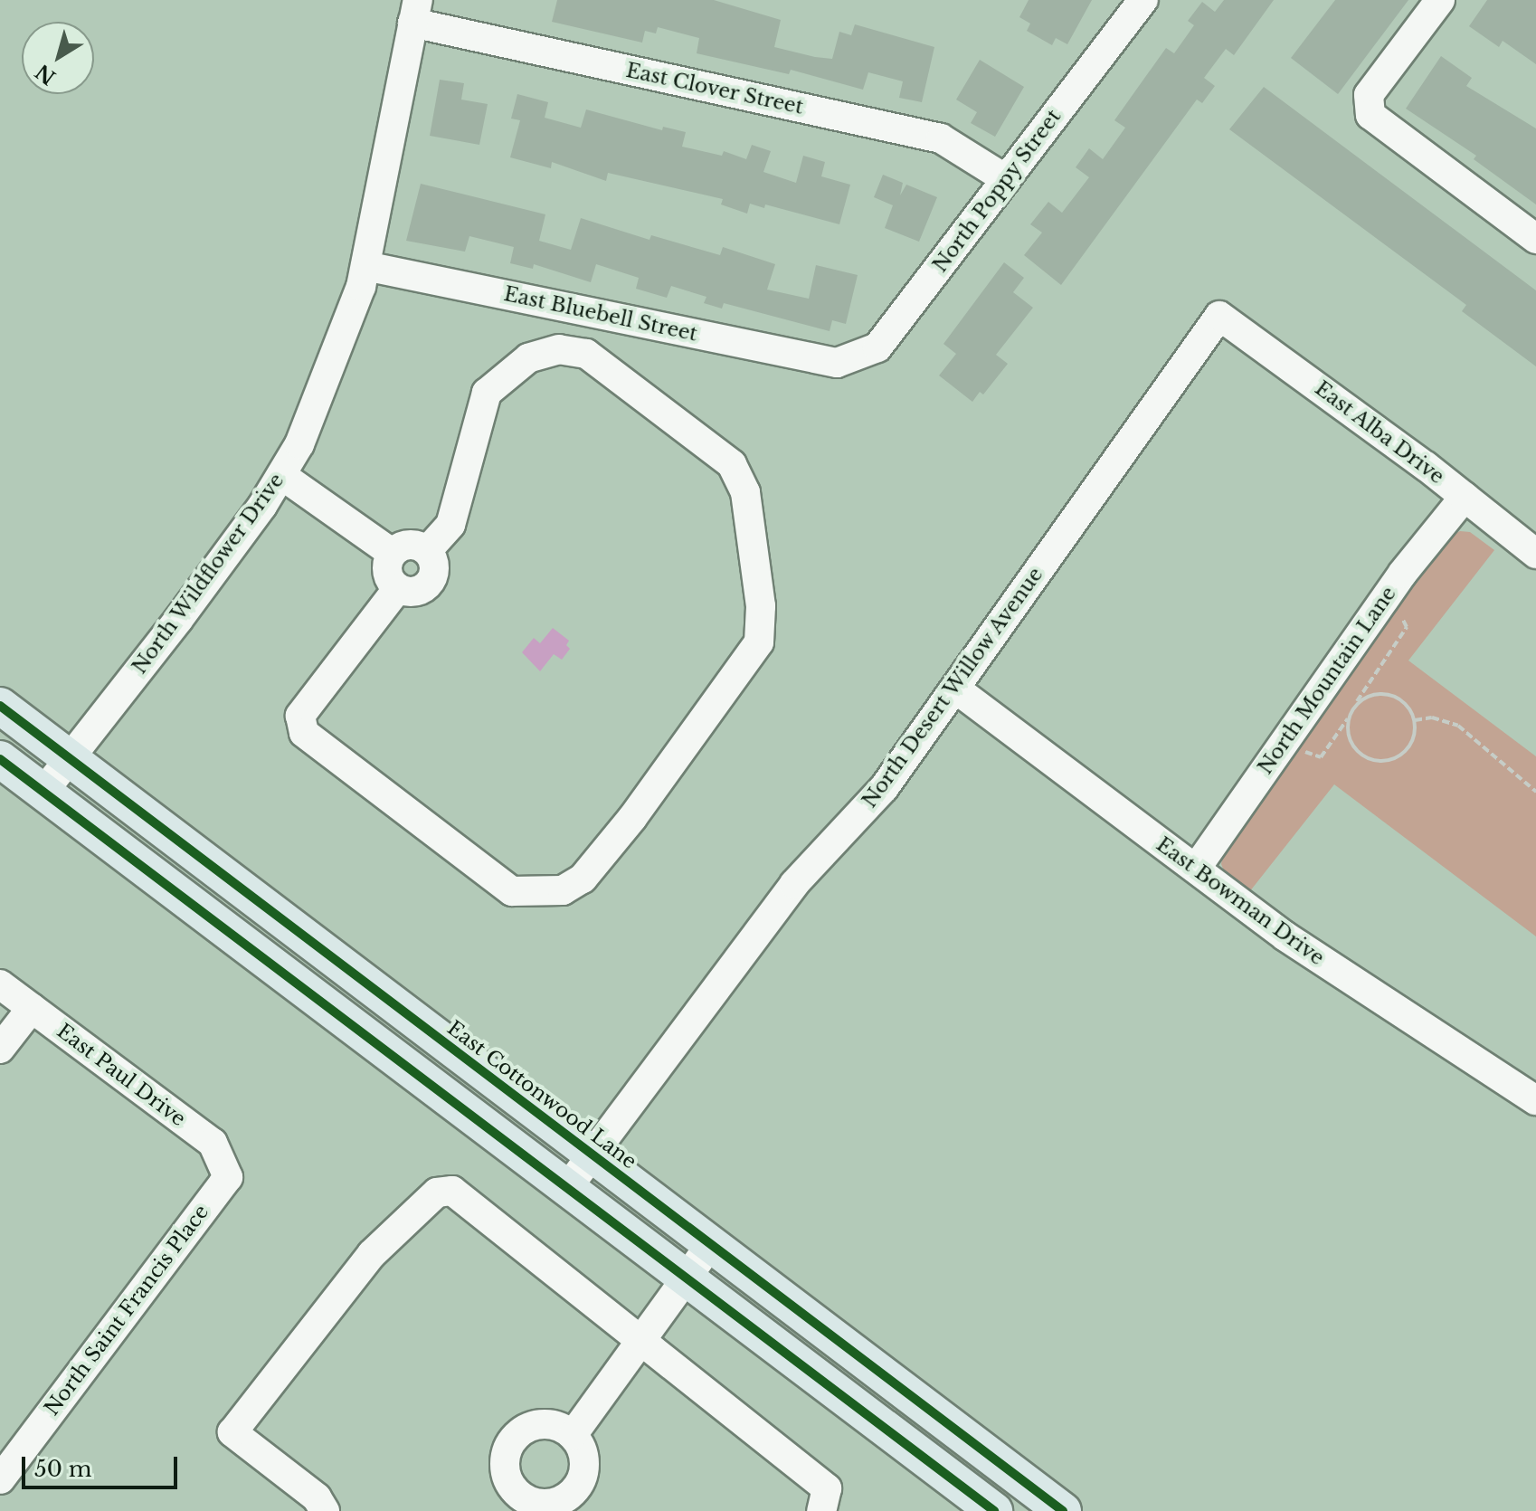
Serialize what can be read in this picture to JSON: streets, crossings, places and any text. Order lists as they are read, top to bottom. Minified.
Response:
{"streets":{"main road":["East Cottonwood Lane"],"street":["East Clover Street","North Poppy Street","East Bluebell Street","East Alba Drive","North Wildflower Drive","North Mountain Lane","North Desert Willow Avenue","East Bowman Drive","East Paul Drive","North Saint Francis Place"]},"crossings":[["East Clover Street","North Poppy Street"],["East Clover Street","North Wildflower Drive"],["North Poppy Street","East Bluebell Street"],["East Bluebell Street","North Wildflower Drive"],["East Alba Drive","North Mountain Lane"],["East Alba Drive","North Desert Willow Avenue"],["North Wildflower Drive","East Cottonwood Lane"],["North Mountain Lane","East Bowman Drive"],["North Desert Willow Avenue","East Bowman Drive"],["North Desert Willow Avenue","East Cottonwood Lane"],["East Paul Drive","North Saint Francis Place"]],"scale_bar":"50 m","north":"bottom left"}
